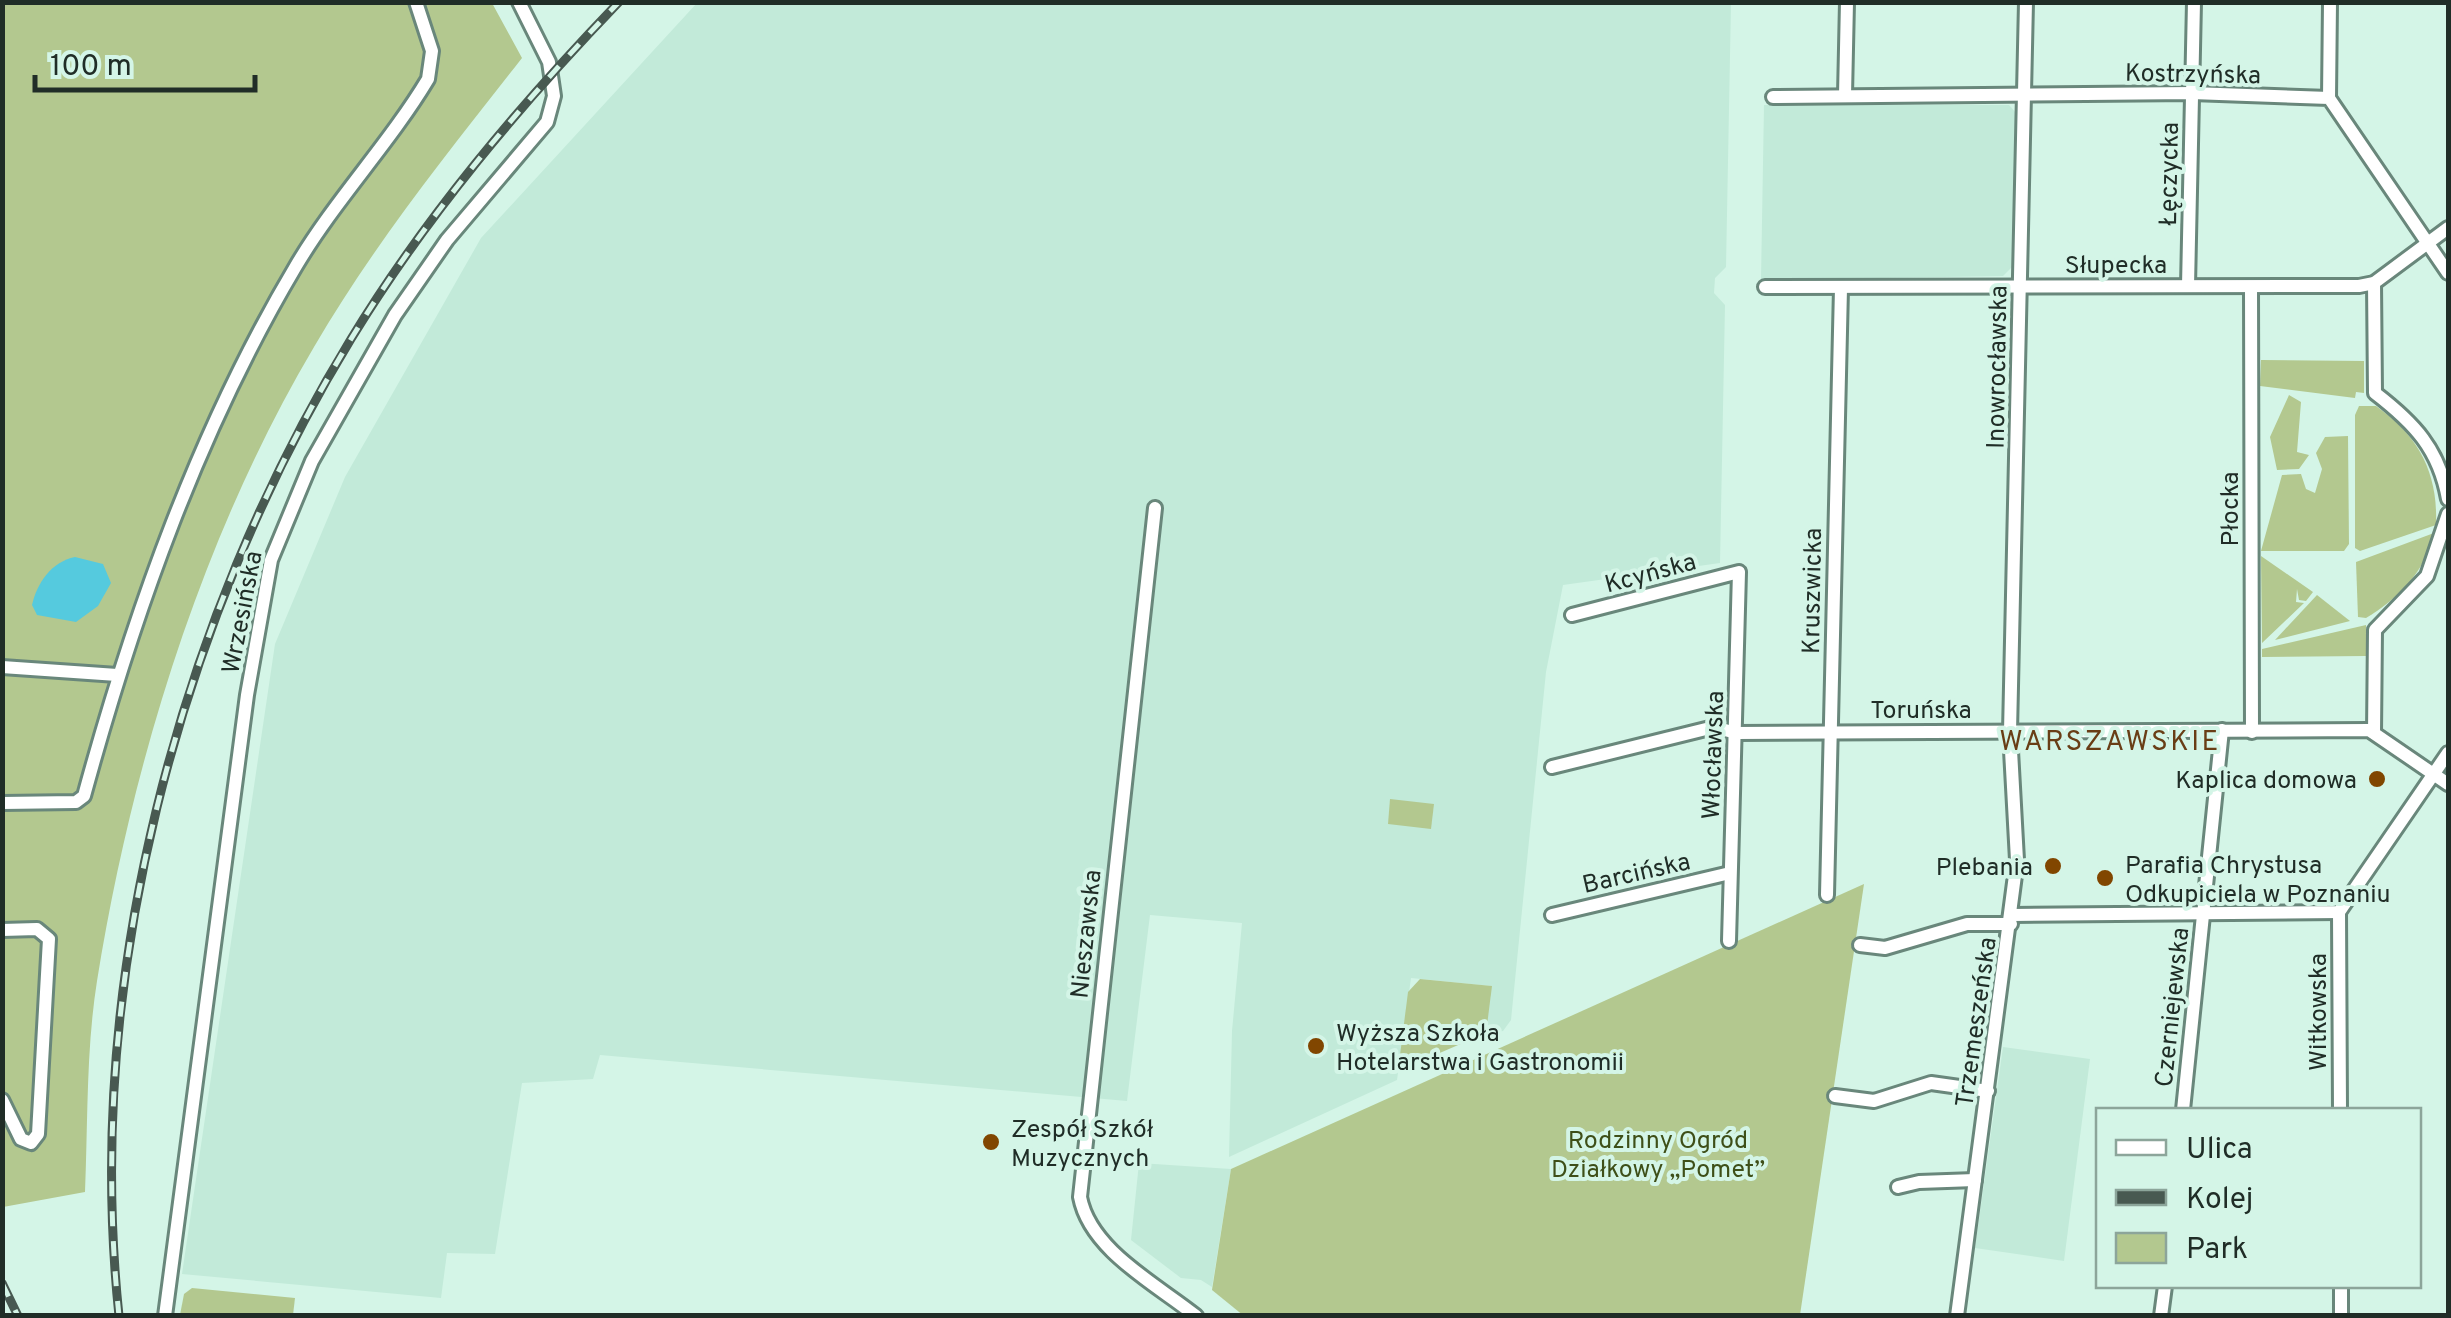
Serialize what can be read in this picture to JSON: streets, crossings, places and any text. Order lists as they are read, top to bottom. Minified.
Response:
{"streets":{"street":["Kostrzyńska","Łęczycka","Słupecka","Inowrocławska","Płocka","Kcyńska","Kruszwicka","Wrzesińska","Toruńska","Włocławska","Barcińska","Nieszawska","Czerniejewska","Witkowska","Trzemeszeńska"]},"crossings":[["Kostrzyńska","Łęczycka"],["Kostrzyńska","Inowrocławska"],["Łęczycka","Słupecka"],["Słupecka","Inowrocławska"],["Słupecka","Płocka"],["Słupecka","Kruszwicka"],["Inowrocławska","Toruńska"],["Inowrocławska","Trzemeszeńska"],["Płocka","Toruńska"],["Kcyńska","Włocławska"],["Kruszwicka","Toruńska"],["Toruńska","Włocławska"],["Toruńska","Czerniejewska"],["Toruńska","Trzemeszeńska"],["Włocławska","Barcińska"]],"districts":["WARSZAWSKIE"],"parks":["Rodzinny Ogród Działkowy „Pomet”"],"places":["Kaplica domowa","Plebania","Parafia Chrystusa Odkupiciela w Poznaniu","Wyższa Szkoła Hotelarstwa i Gastronomii","Zespół Szkół Muzycznych"],"legend":["Ulica","Kolej","Park"],"scale_bar":"100 m"}
